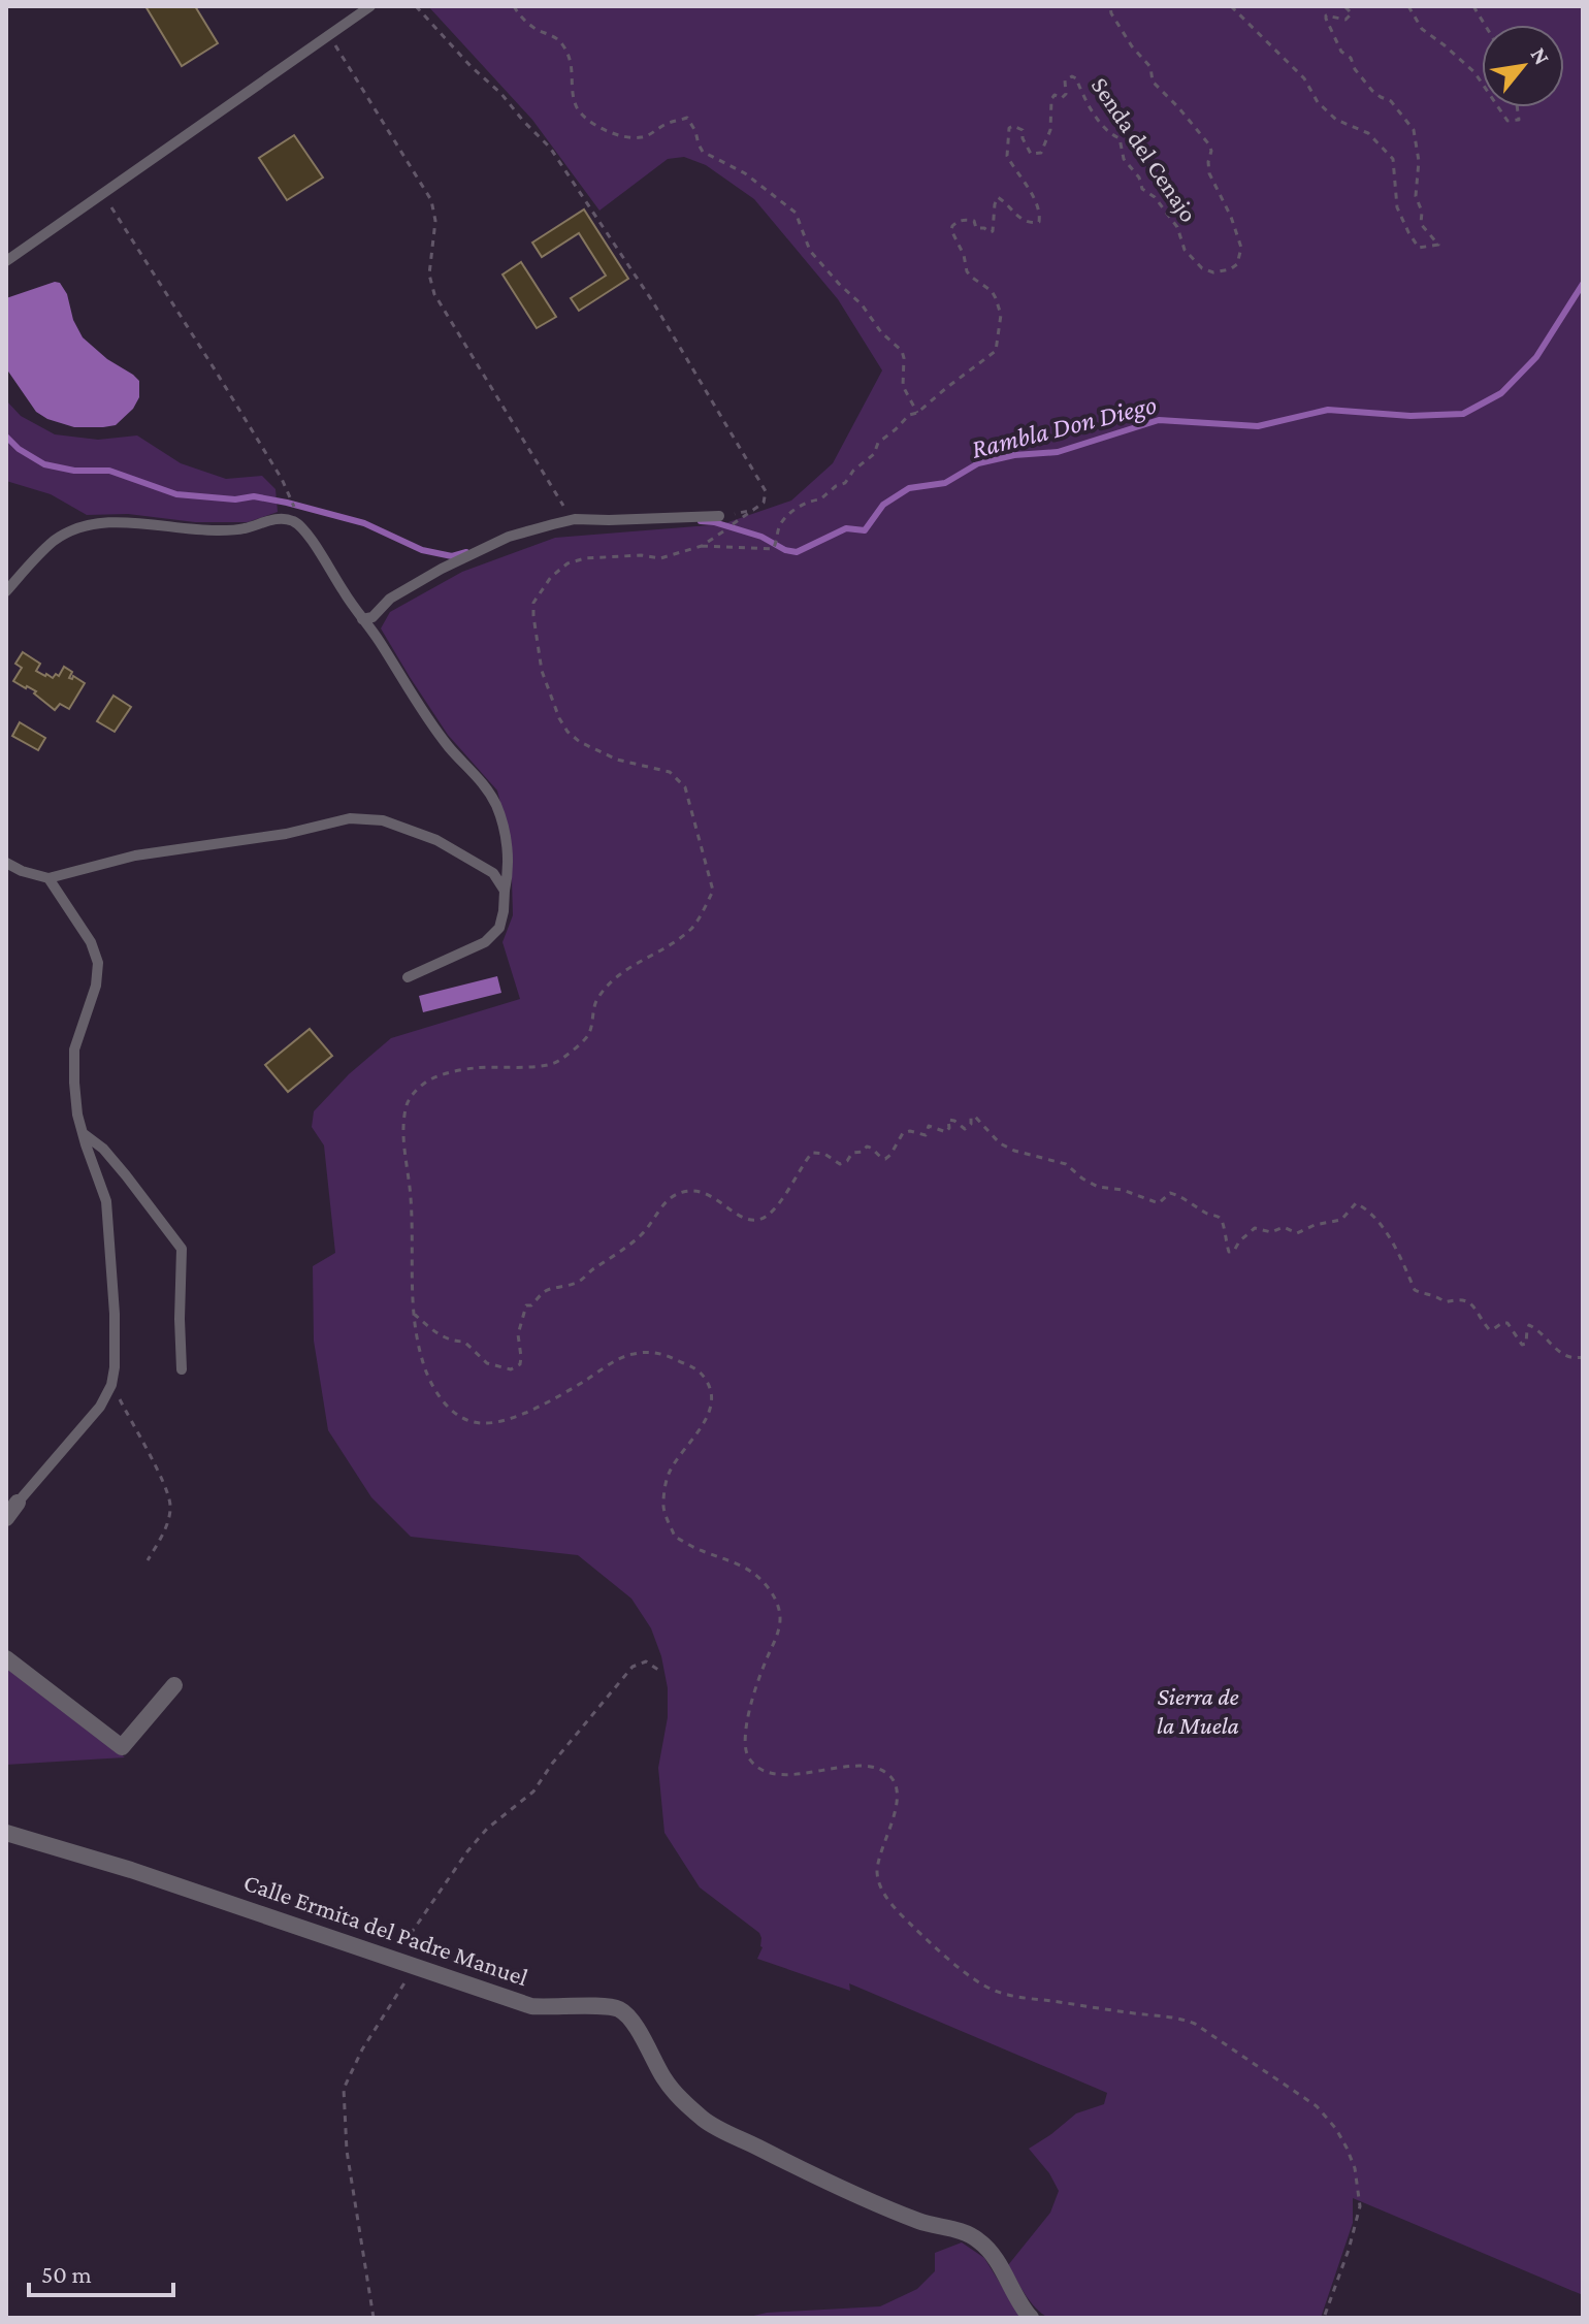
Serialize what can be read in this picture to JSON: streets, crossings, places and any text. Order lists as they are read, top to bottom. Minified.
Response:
{"streets":{"street":["Calle Ermita del Padre Manuel"],"path":["Senda del Cenajo"]},"water":["Rambla Don Diego"],"parks":["Sierra de la Muela"],"scale_bar":"50 m","north":"top right"}
